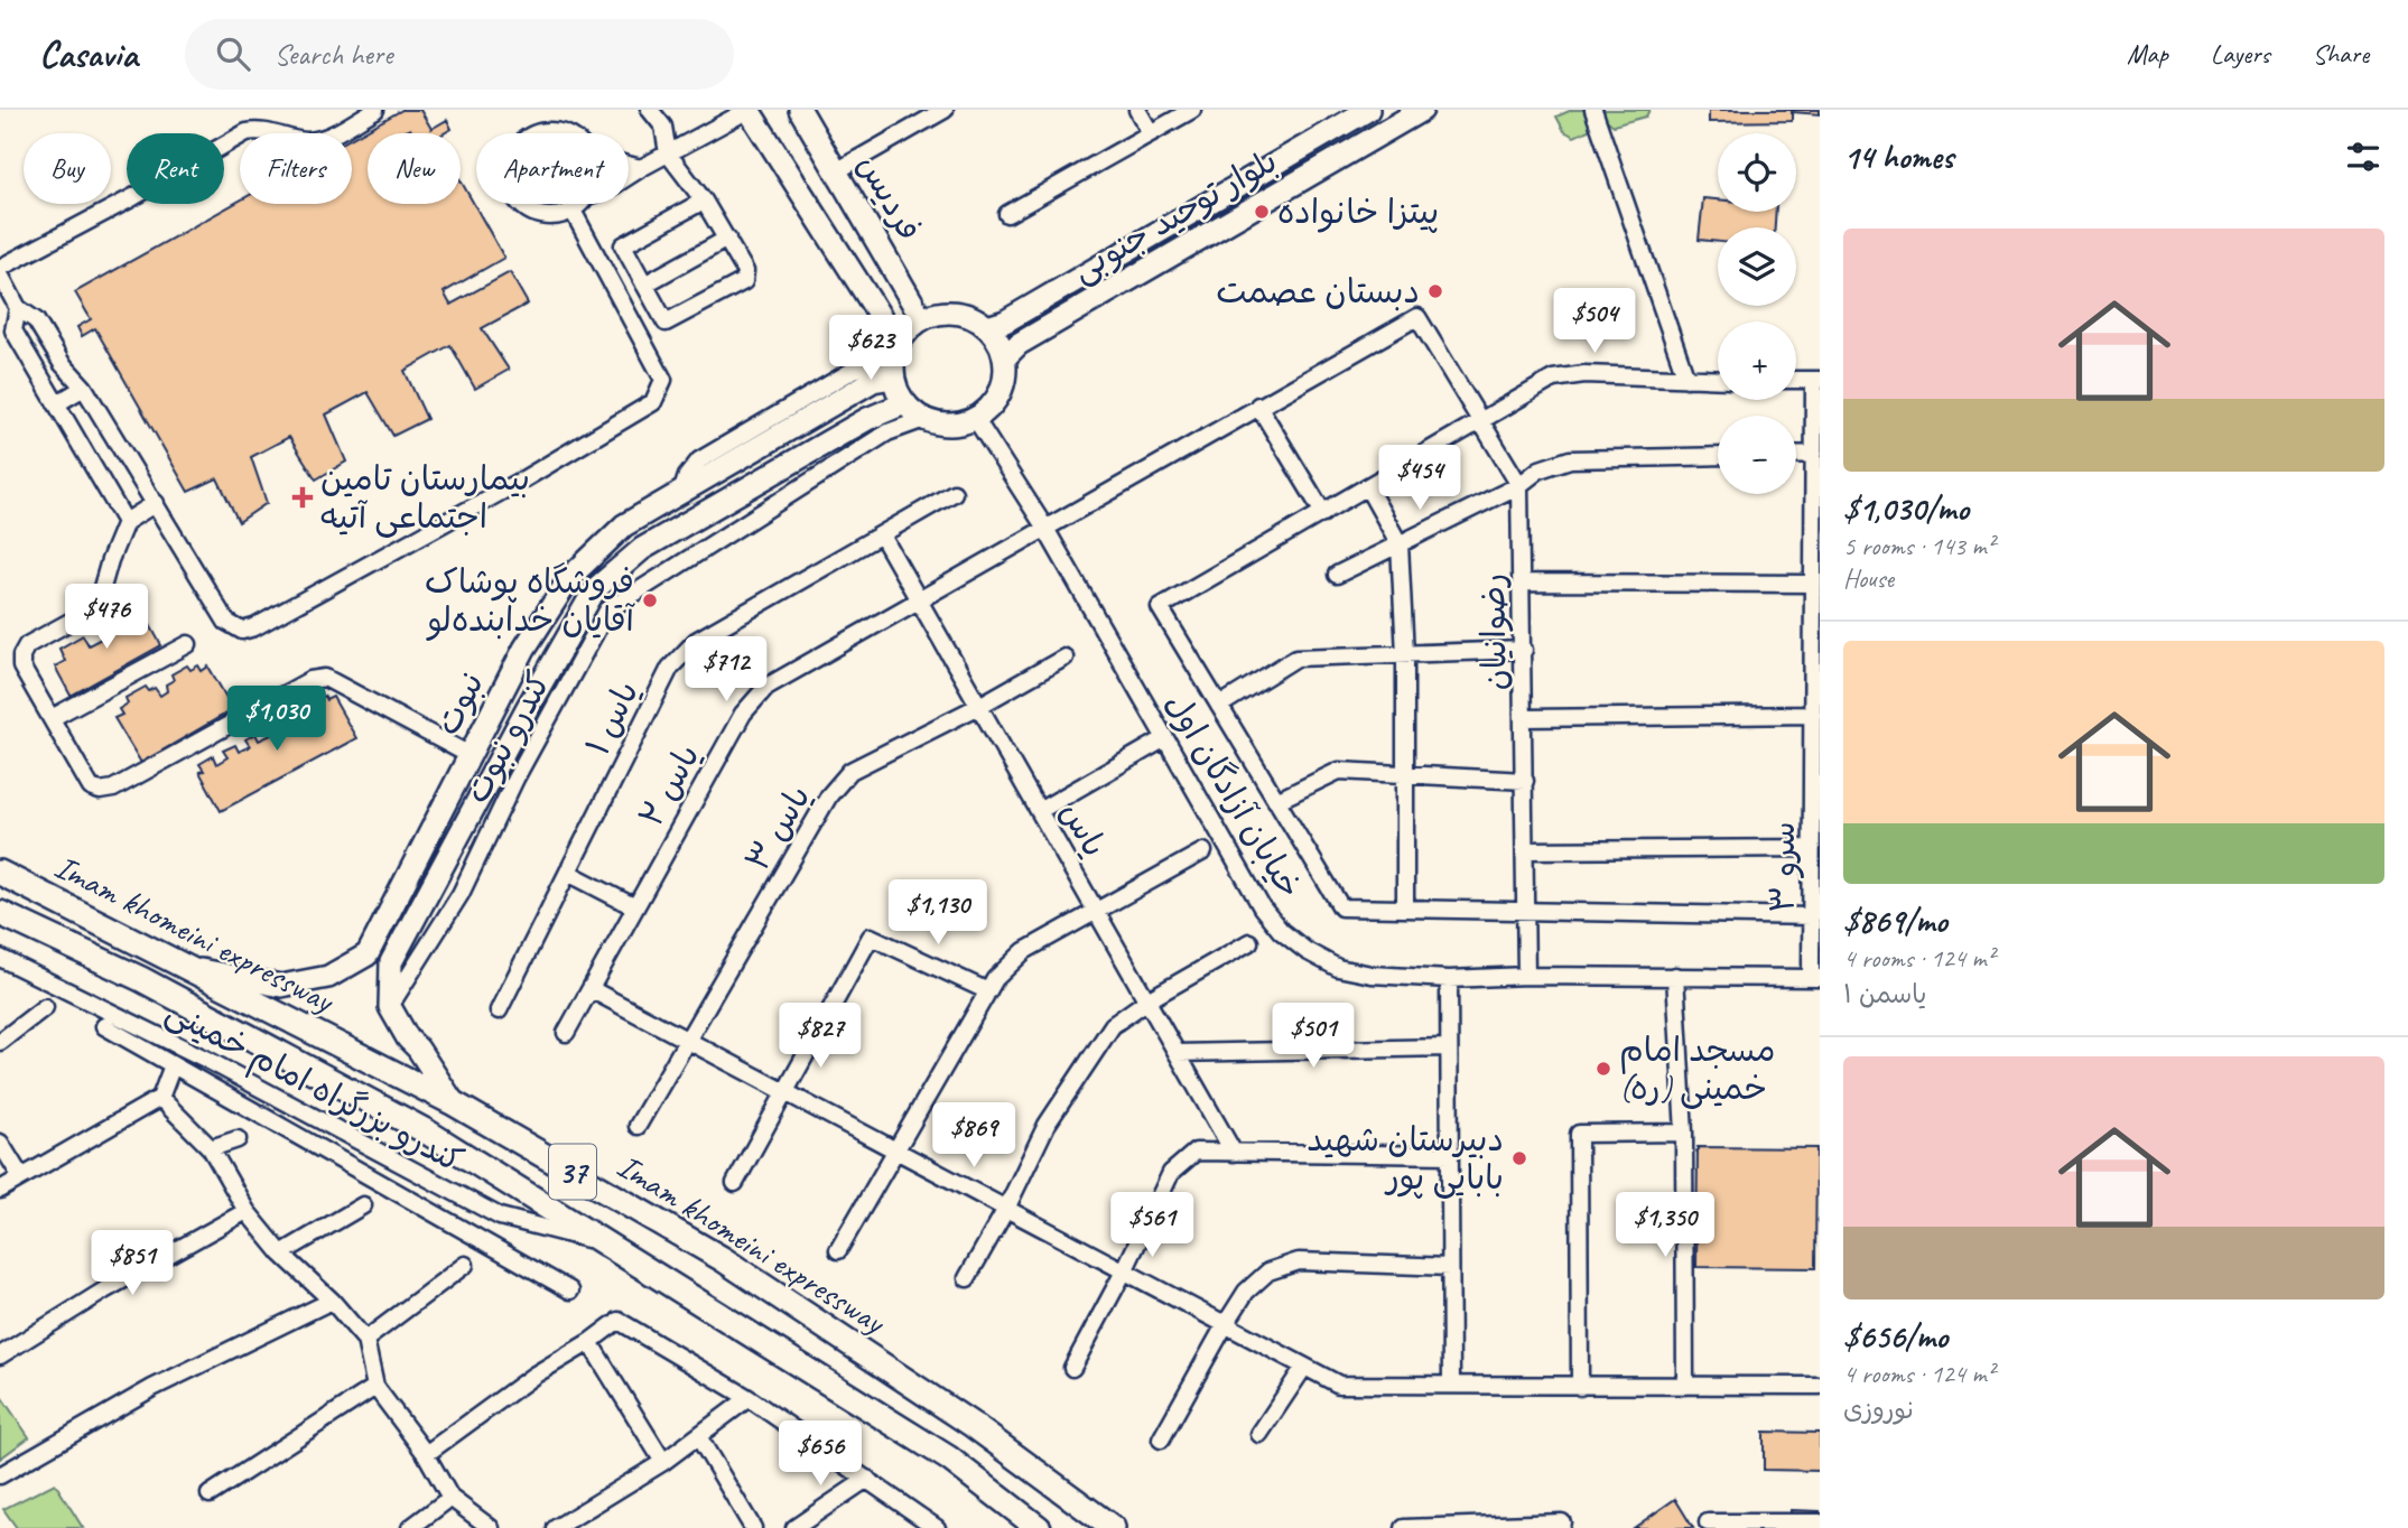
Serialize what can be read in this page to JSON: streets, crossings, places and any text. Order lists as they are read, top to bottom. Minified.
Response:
{"streets":{"highway":["Imam khomeini expressway","37"],"main road":["فردیس","بلوار توحید جنوبی","نبوت"],"street":["رضوانیان","یاس ۱","کندرو نبوت","یاس ۲","خیابان آزادگان اول","یاس ۳","یاس","سرو ۳","کندرو بزرگراه امام خمینی"]},"crossings":[["فردیس","بلوار توحید جنوبی"],["فردیس","نبوت"],["فردیس","کندرو نبوت"],["فردیس","خیابان آزادگان اول"],["بلوار توحید جنوبی","نبوت"],["بلوار توحید جنوبی","کندرو نبوت"],["بلوار توحید جنوبی","خیابان آزادگان اول"],["رضوانیان","خیابان آزادگان اول"],["نبوت","کندرو نبوت"],["نبوت","خیابان آزادگان اول"],["نبوت","Imam khomeini expressway"],["یاس ۱","یاس"],["کندرو نبوت","خیابان آزادگان اول"],["یاس ۲","خیابان آزادگان اول"],["یاس ۲","یاس"],["خیابان آزادگان اول","سرو ۳"],["یاس ۳","یاس"],["Imam khomeini expressway","کندرو بزرگراه امام خمینی"]],"places":{"other":["پیتزا خانواده","دبستان عصمت","فروشگاه پوشاک آقایان خدابنده‌لو","مسجد امام خمینی (ره)","دبیرستان شهید بابایی پور"],"health":["بیمارستان تامین اجتماعی آتیه"]},"page":{"header":"Casavia","search":"Search here","nav":["Map","Layers","Share"],"heading":"14 homes","map_buttons":["+","−"],"chip":["Buy","Rent","Filters","New","Apartment"],"list":[{"name":"$1,030/mo","note":"5 rooms · 143 m² · House"},{"name":"$869/mo","note":"4 rooms · 124 m² · یاسمن ۱"},{"name":"$656/mo","note":"4 rooms · 124 m² · نوروزی"}],"price":["$504","$623","$454","$476","$712","$1,030","$1,130","$827","$501","$869","$561","$1,350","$851","$656"]}}
